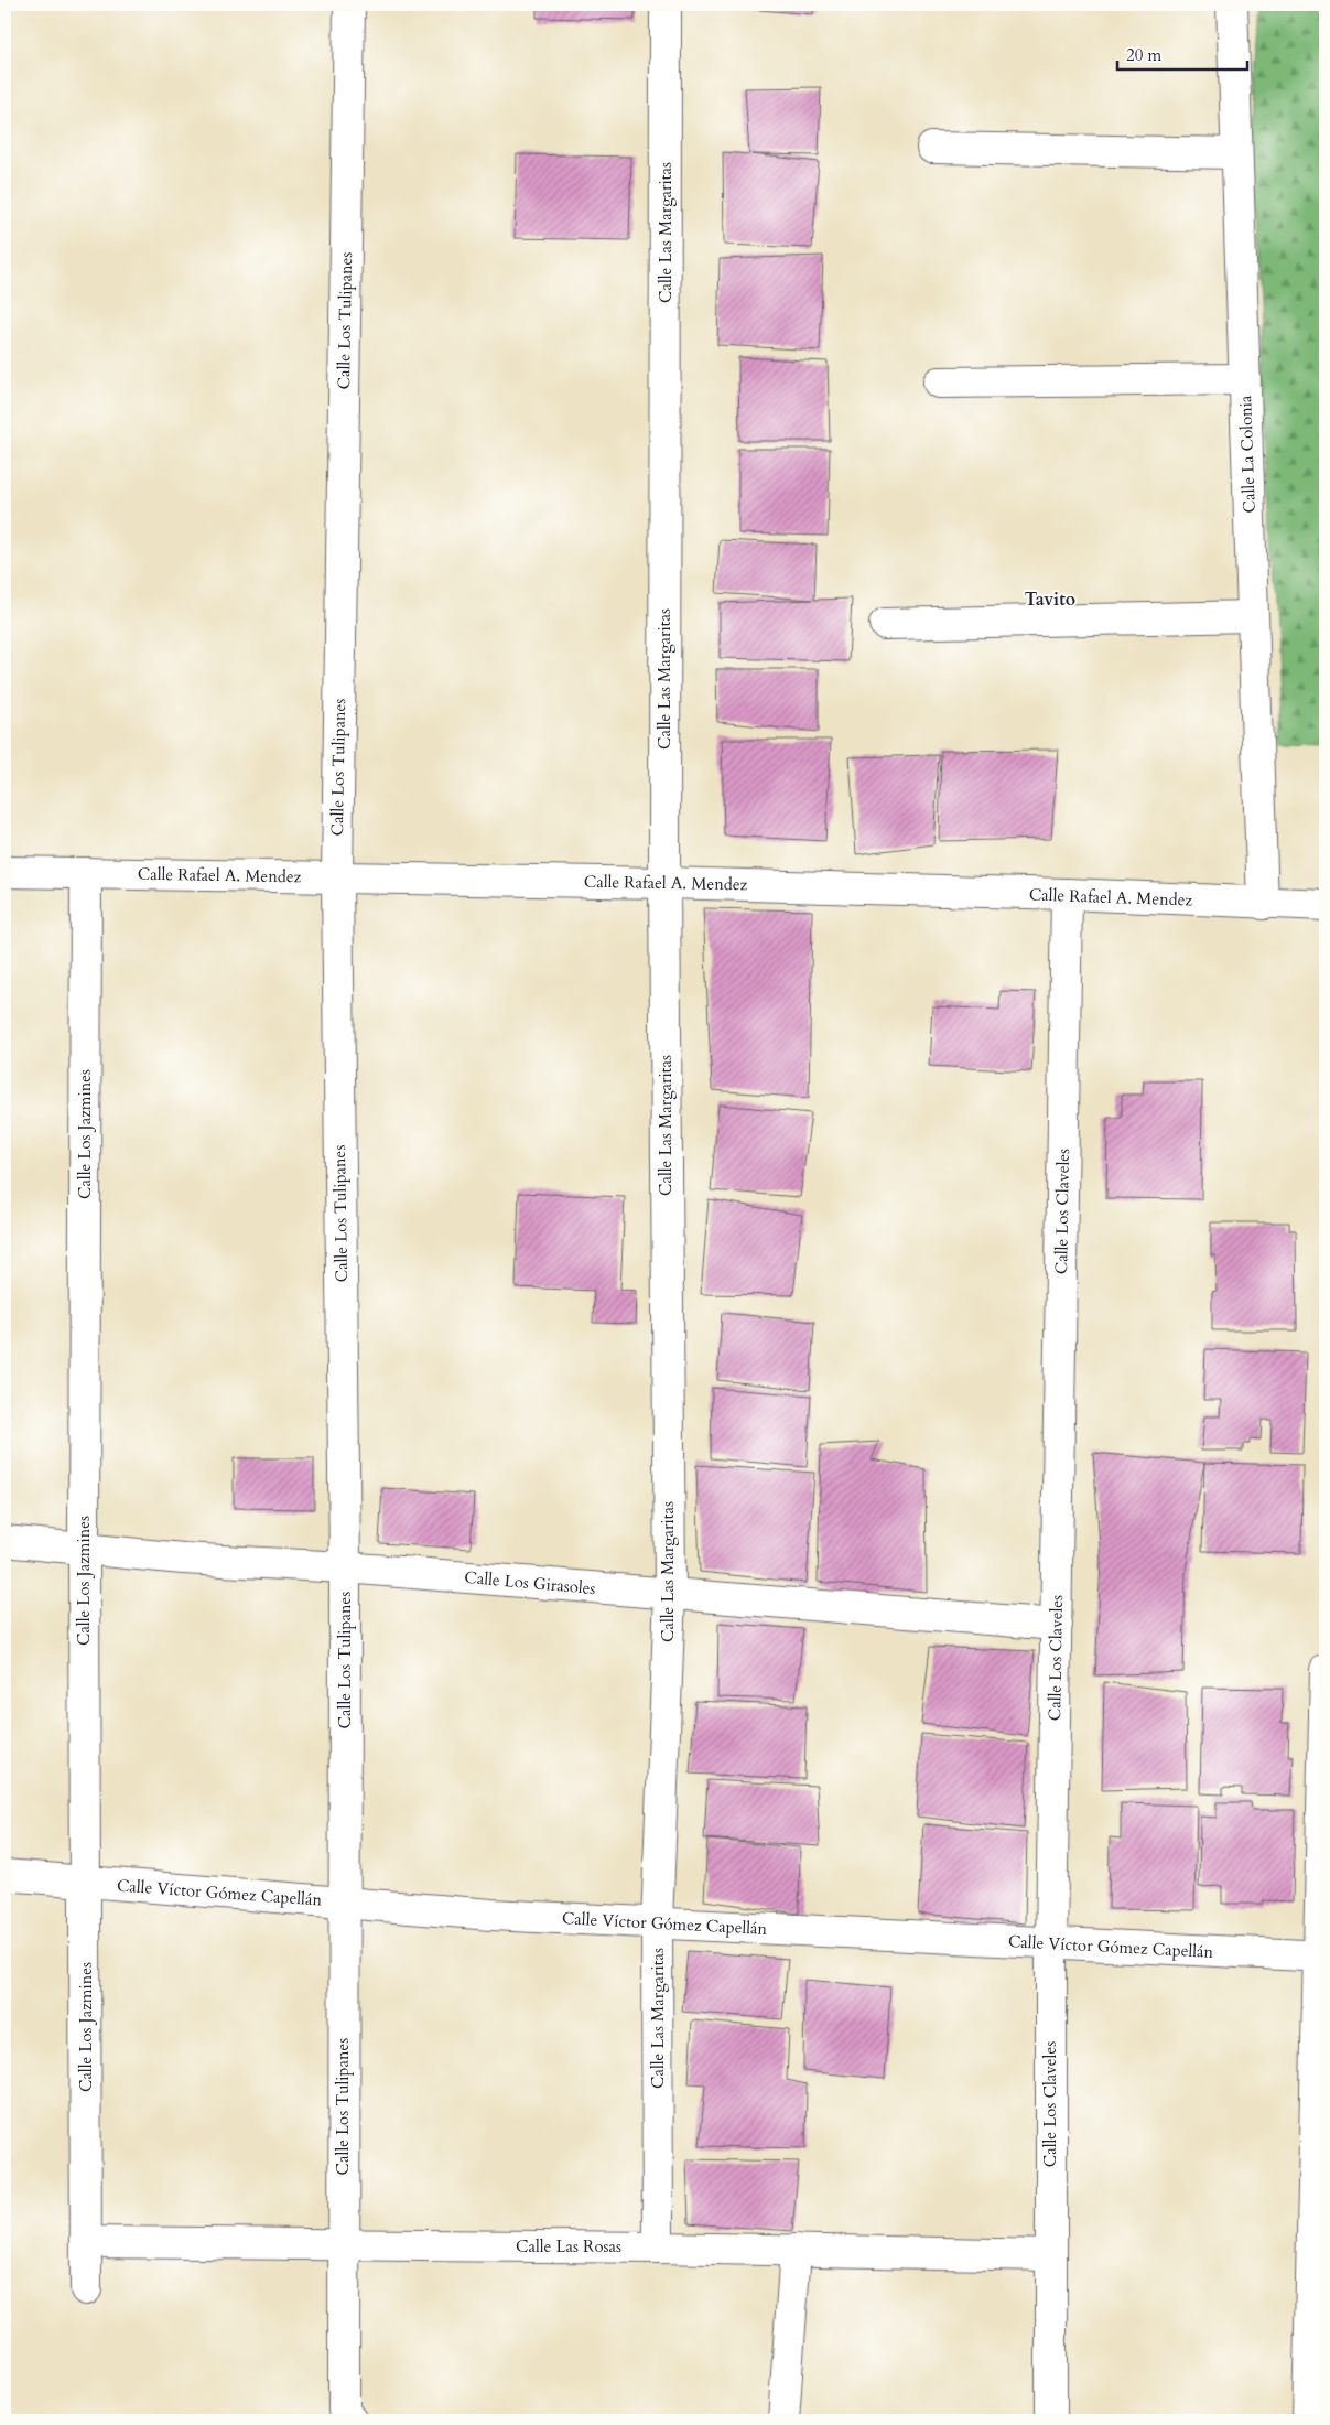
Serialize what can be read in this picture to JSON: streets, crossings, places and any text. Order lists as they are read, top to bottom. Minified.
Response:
{"streets":{"street":["Calle Las Margaritas","Calle Los Tulipanes","Calle La Colonia","Calle Rafael A. Mendez","Calle Los Jazmines","Calle Los Claveles","Calle Los Girasoles","Calle Víctor Gómez Capellán","Calle Las Rosas"]},"crossings":[["Calle Las Margaritas","Calle Rafael A. Mendez"],["Calle Las Margaritas","Calle Los Girasoles"],["Calle Las Margaritas","Calle Víctor Gómez Capellán"],["Calle Las Margaritas","Calle Las Rosas"],["Calle Los Tulipanes","Calle Rafael A. Mendez"],["Calle Los Tulipanes","Calle Los Girasoles"],["Calle Los Tulipanes","Calle Víctor Gómez Capellán"],["Calle Los Tulipanes","Calle Las Rosas"],["Calle La Colonia","Calle Rafael A. Mendez"],["Calle Rafael A. Mendez","Calle Los Jazmines"],["Calle Rafael A. Mendez","Calle Los Claveles"],["Calle Los Jazmines","Calle Los Girasoles"],["Calle Los Jazmines","Calle Víctor Gómez Capellán"],["Calle Los Jazmines","Calle Las Rosas"],["Calle Los Claveles","Calle Los Girasoles"],["Calle Los Claveles","Calle Víctor Gómez Capellán"],["Calle Los Claveles","Calle Las Rosas"]],"districts":["Tavito"],"scale_bar":"20 m"}
